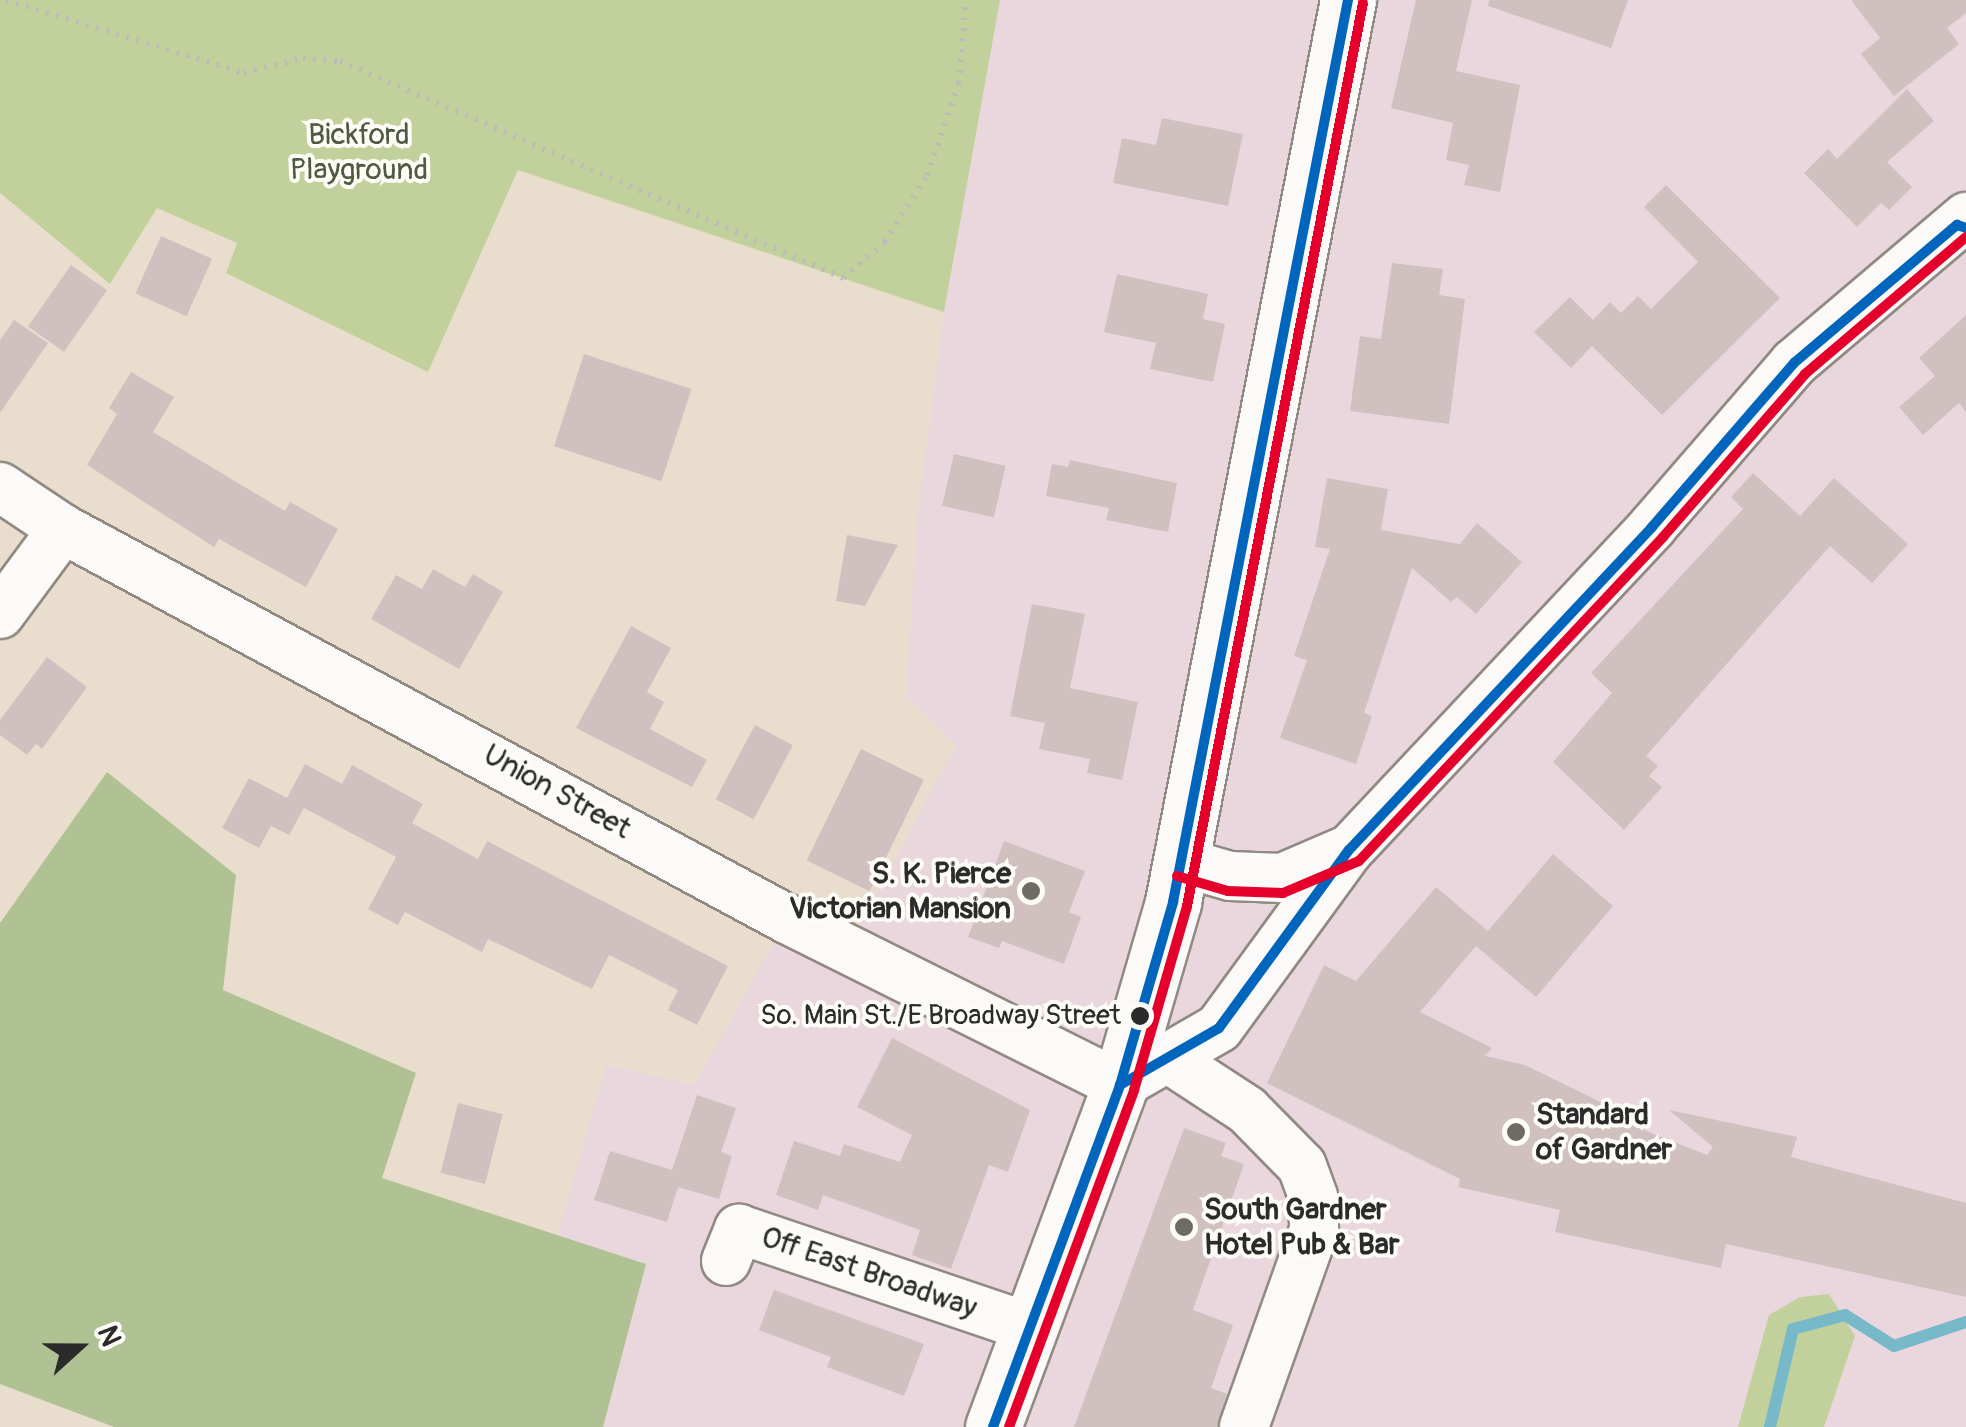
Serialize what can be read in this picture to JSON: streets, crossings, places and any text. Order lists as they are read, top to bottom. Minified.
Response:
{"streets":{"street":["Union Street","Off East Broadway"]},"parks":["Bickford Playground"],"places":["S. K. Pierce Victorian Mansion","So. Main St./E Broadway Street","Standard of Gardner","South Gardner Hotel Pub & Bar"],"north":"right"}
